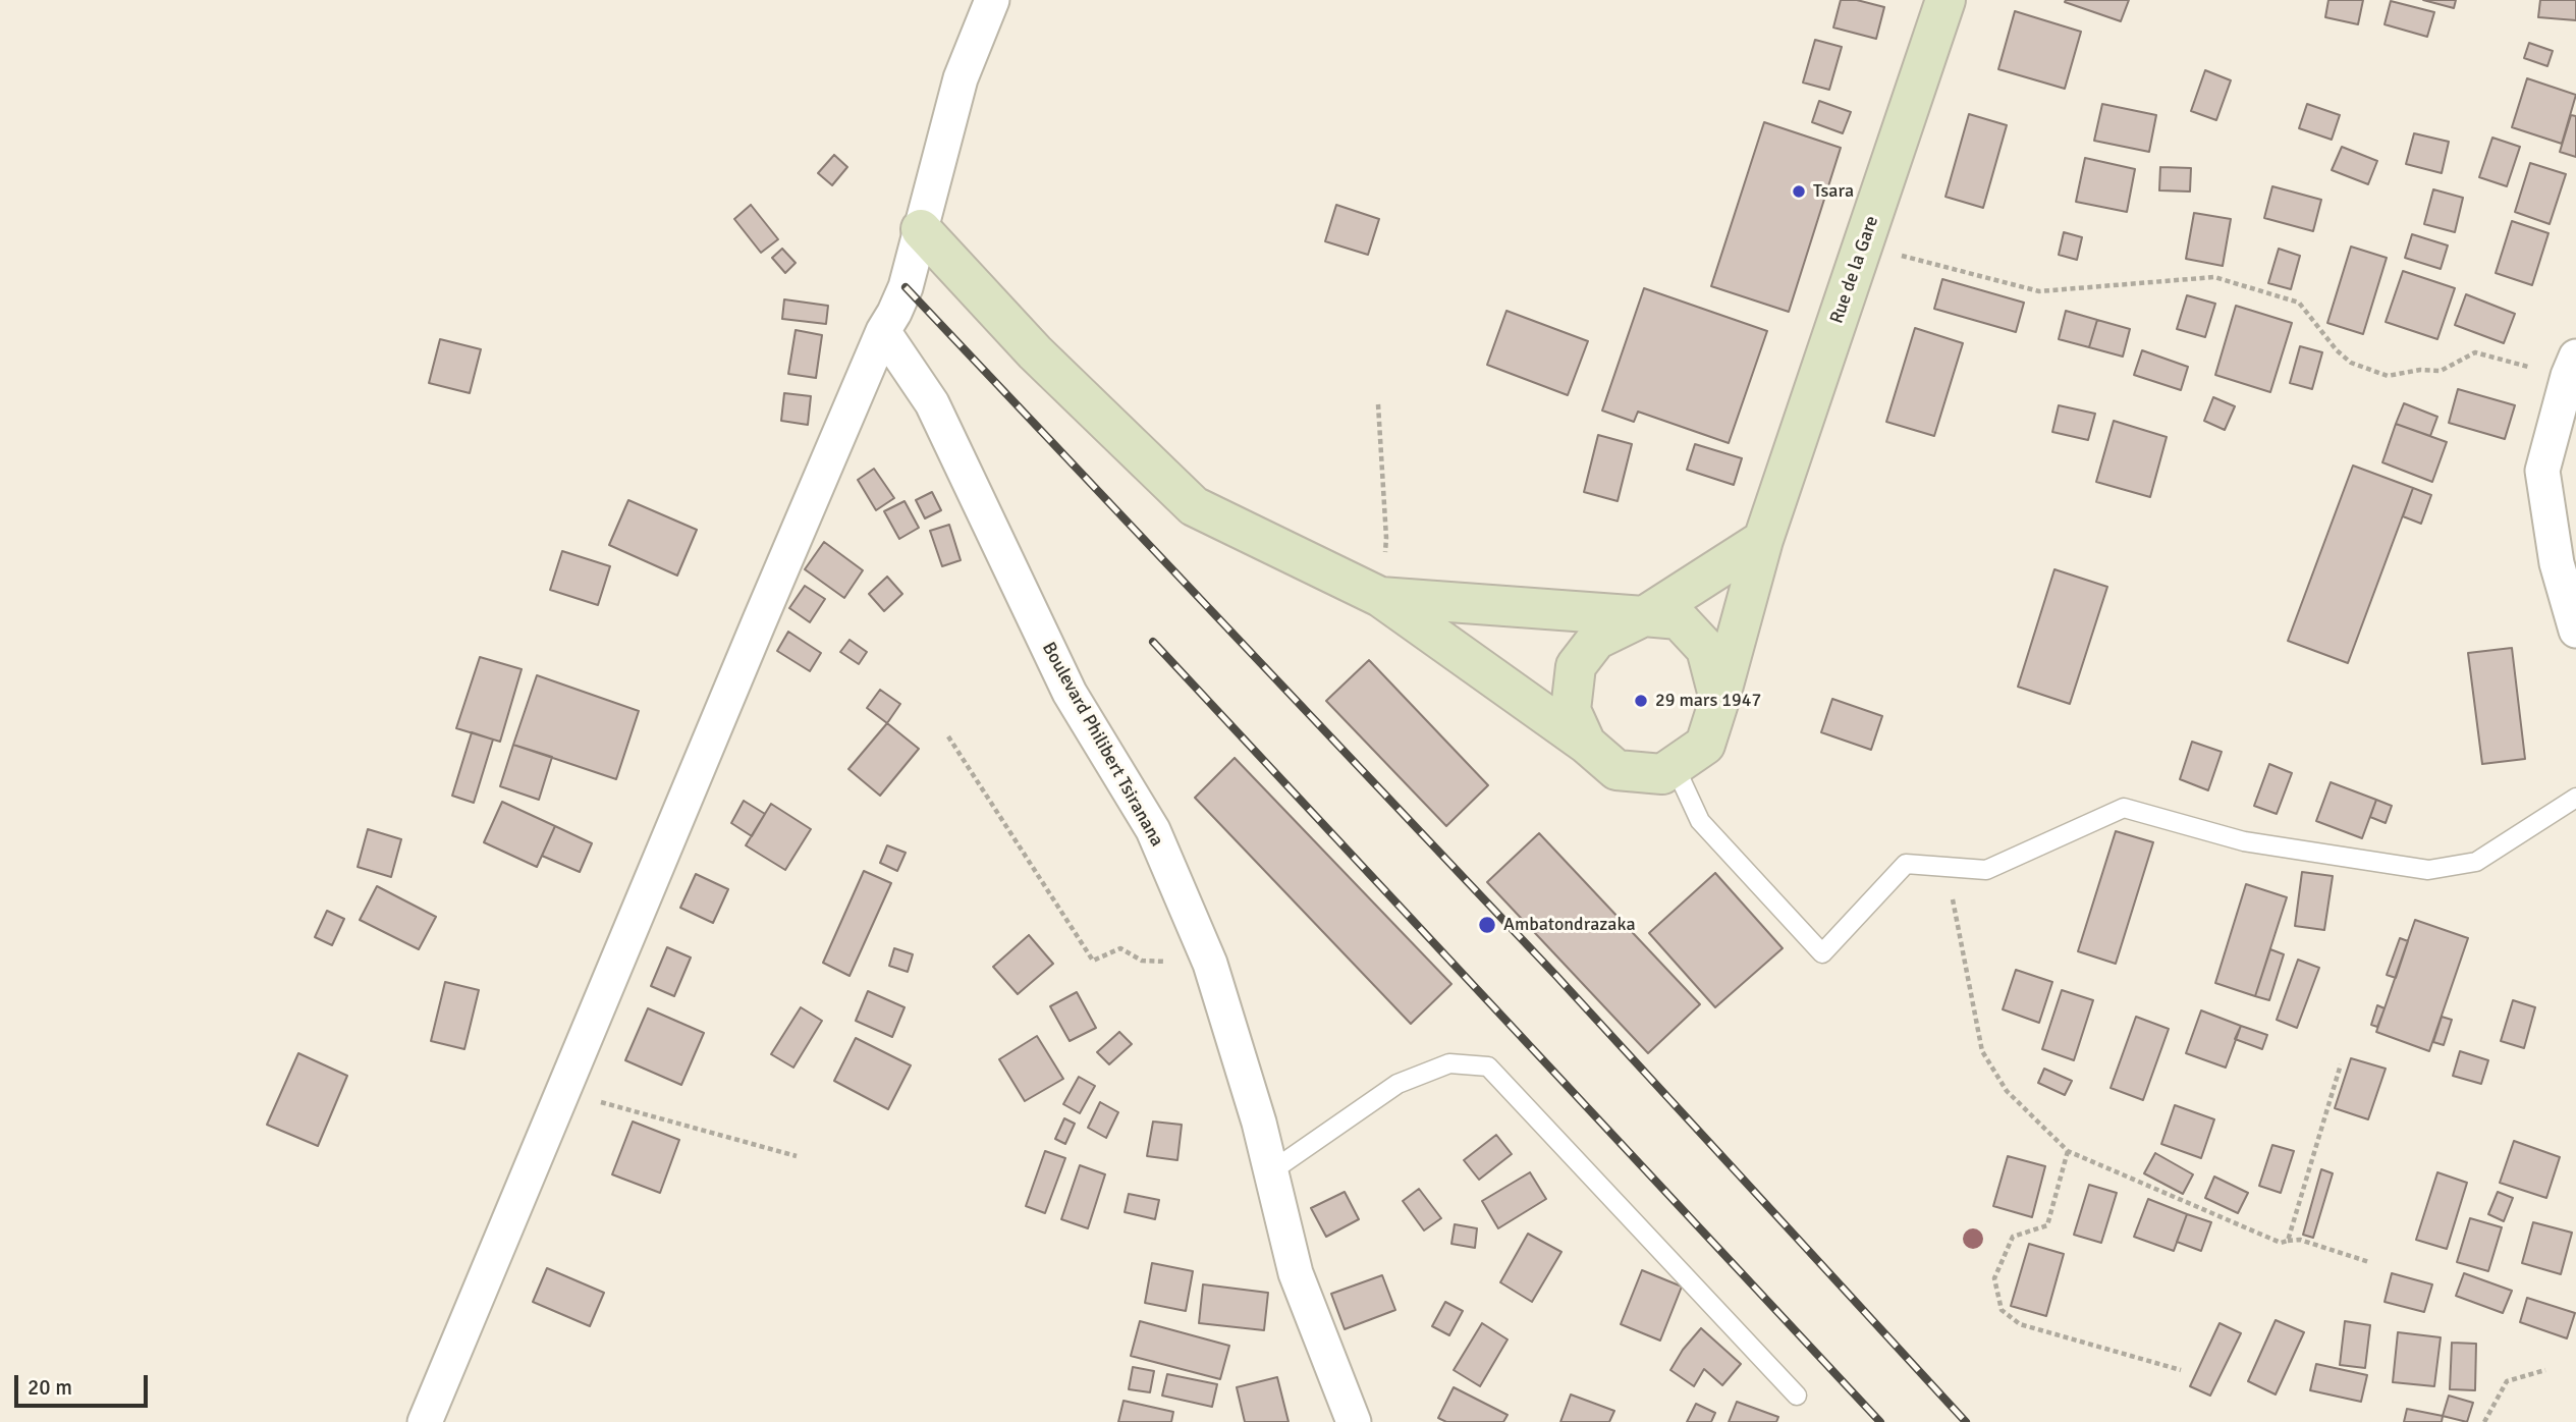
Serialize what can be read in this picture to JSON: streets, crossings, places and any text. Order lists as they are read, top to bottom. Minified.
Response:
{"streets":{"street":["Rue de la Gare","Boulevard Philibert Tsiranana"]},"places":["Tsara","29 mars 1947","Ambatondrazaka"],"scale_bar":"20 m"}
